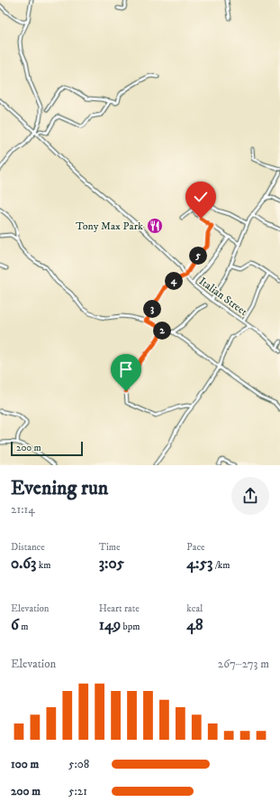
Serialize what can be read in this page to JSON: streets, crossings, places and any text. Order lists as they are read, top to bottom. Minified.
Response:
{"streets":{"street":["Italian Street"]},"places":{"restaurant":["Tony Max Park"]},"scale_bar":"200 m","page":{"pins":["5","4","3","2"],"scale":"200 m","heading":["Evening run","21:14"],"stats":[["Distance","0.63 km"],["Time","3:05"],["Pace","4:53 /km"],["Elevation","6 m"],["Heart rate","149 bpm"],["kcal","48"]],"chart":["Elevation","267–273 m"],"list":[{"name":"100 m","note":"5:08"},{"name":"200 m","note":"5:21"}]}}
